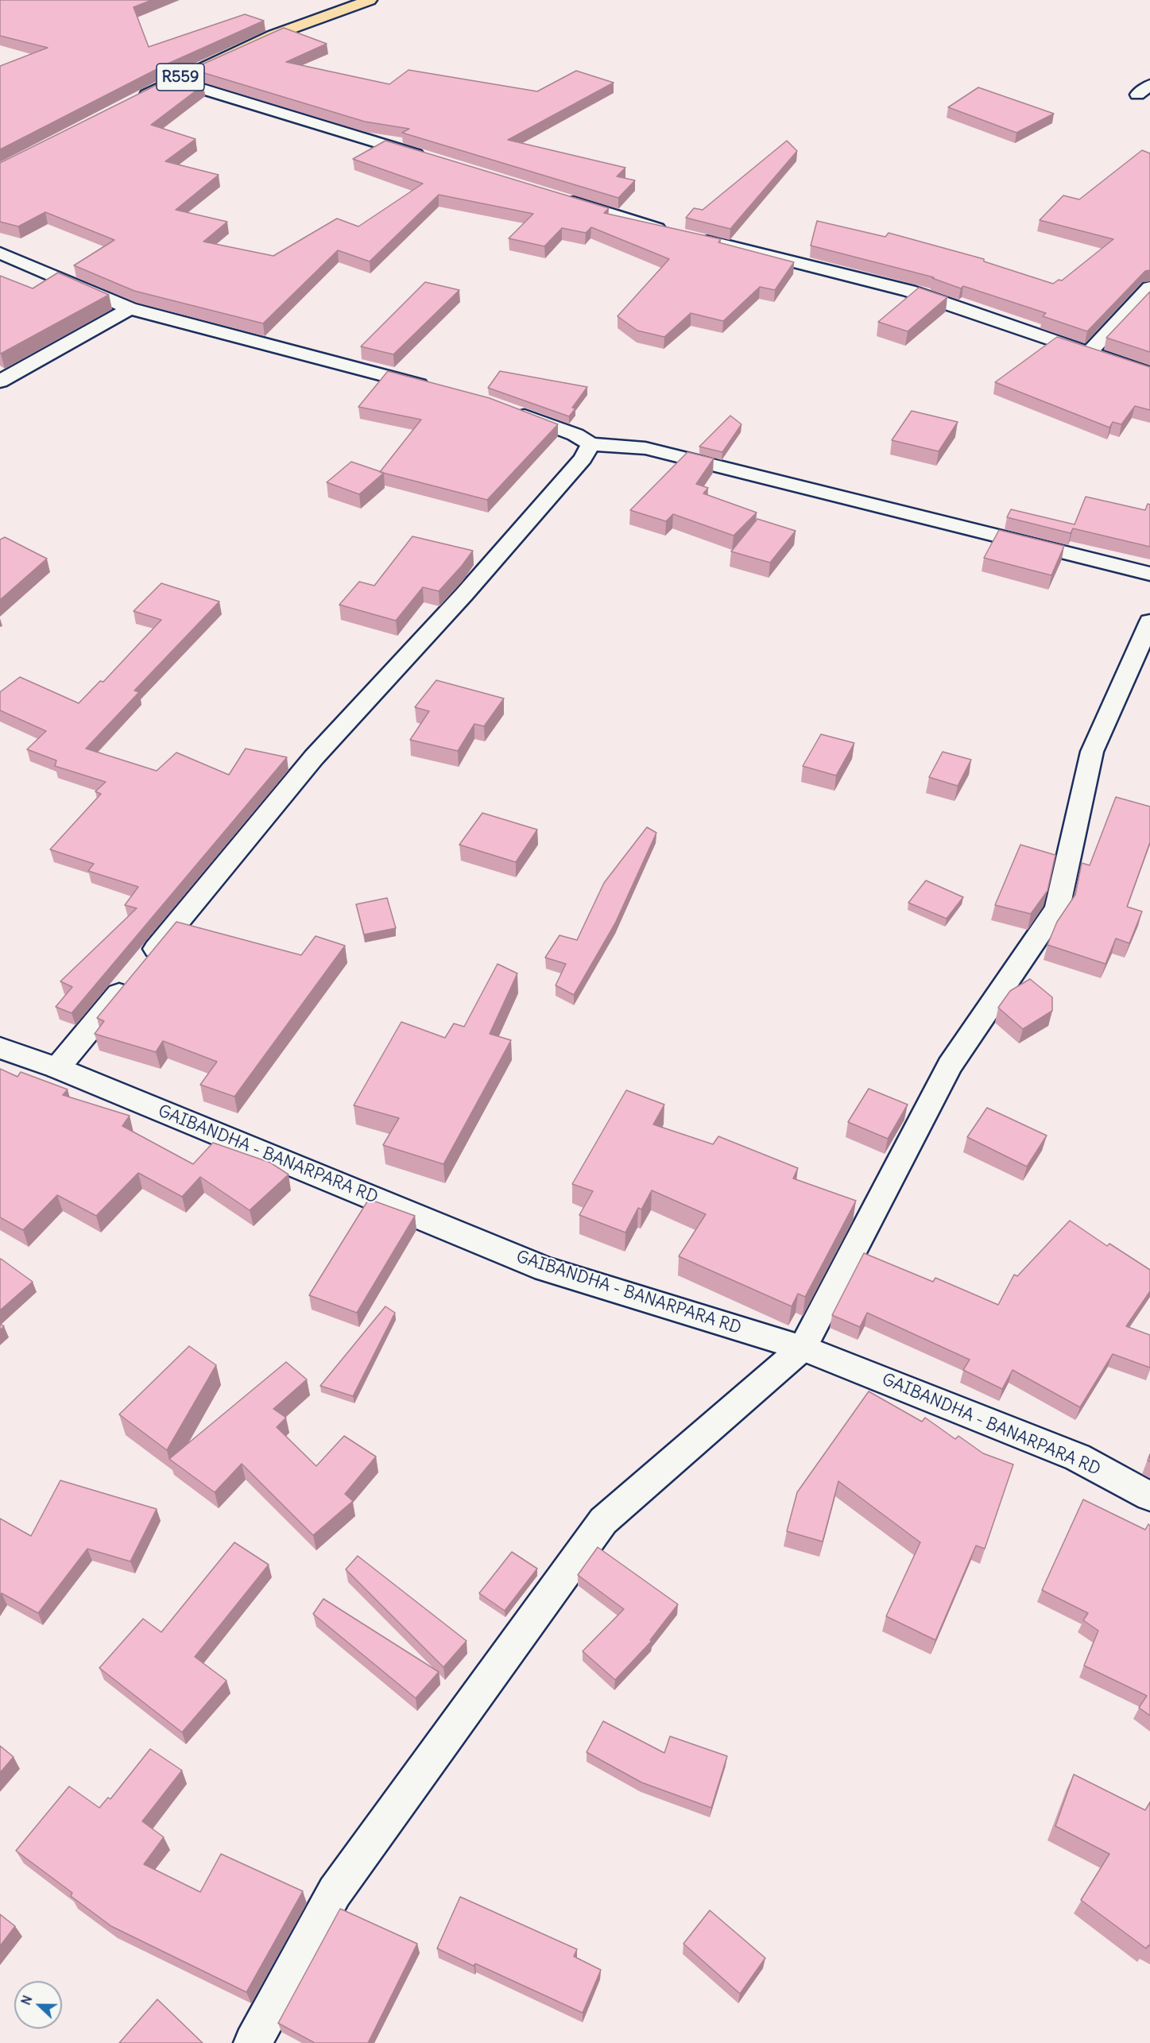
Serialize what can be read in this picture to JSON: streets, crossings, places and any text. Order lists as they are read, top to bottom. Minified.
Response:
{"streets":{"main road":["R559"],"street":["GAIBANDHA - BANARPARA RD"]},"north":"left"}
